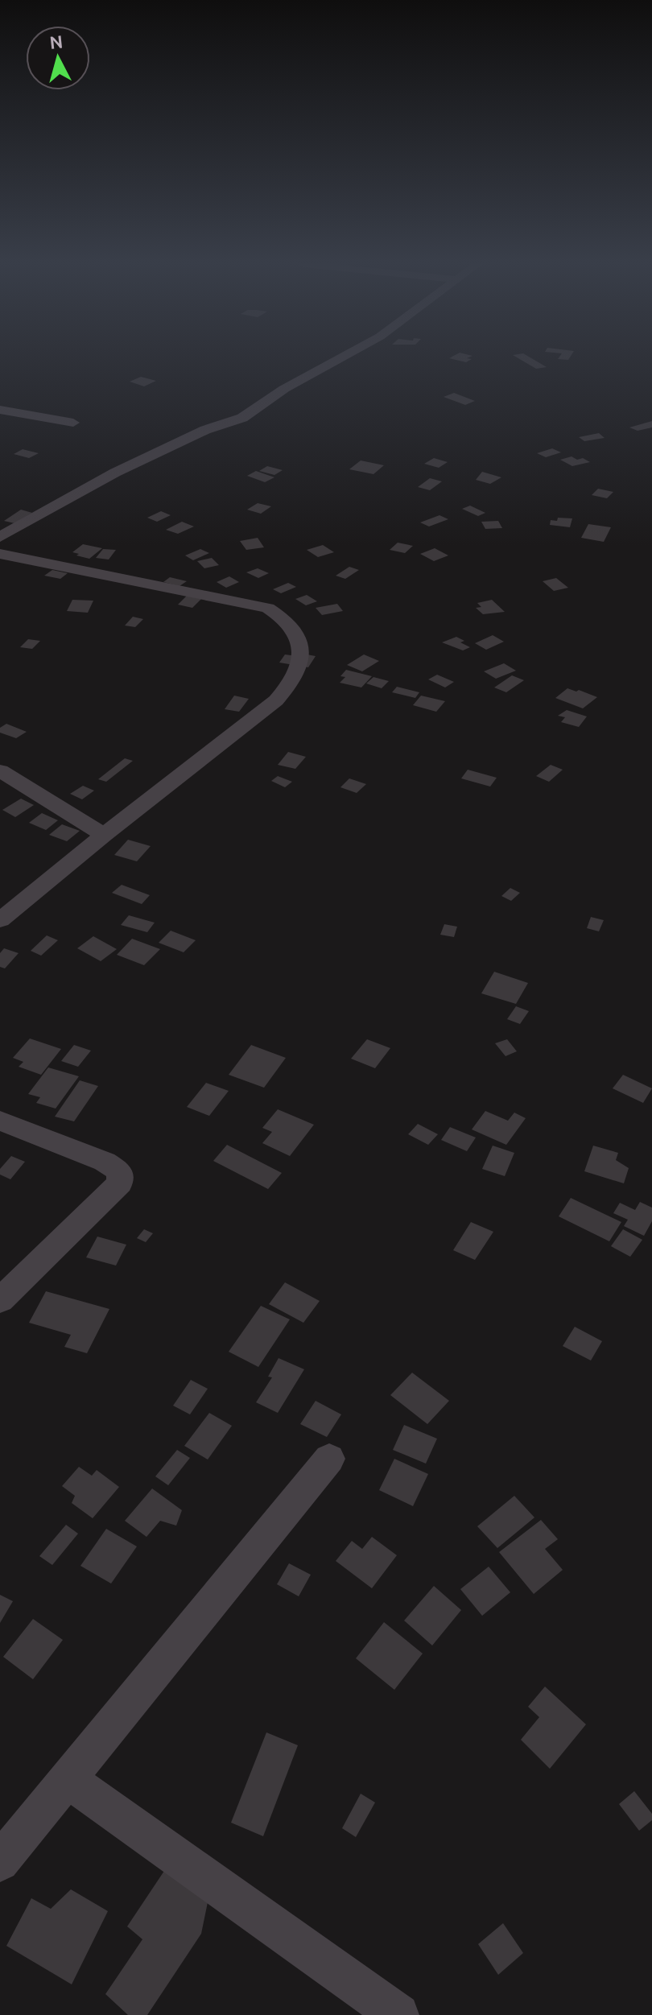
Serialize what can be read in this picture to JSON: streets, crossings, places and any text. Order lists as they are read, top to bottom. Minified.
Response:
{"north":"top"}
